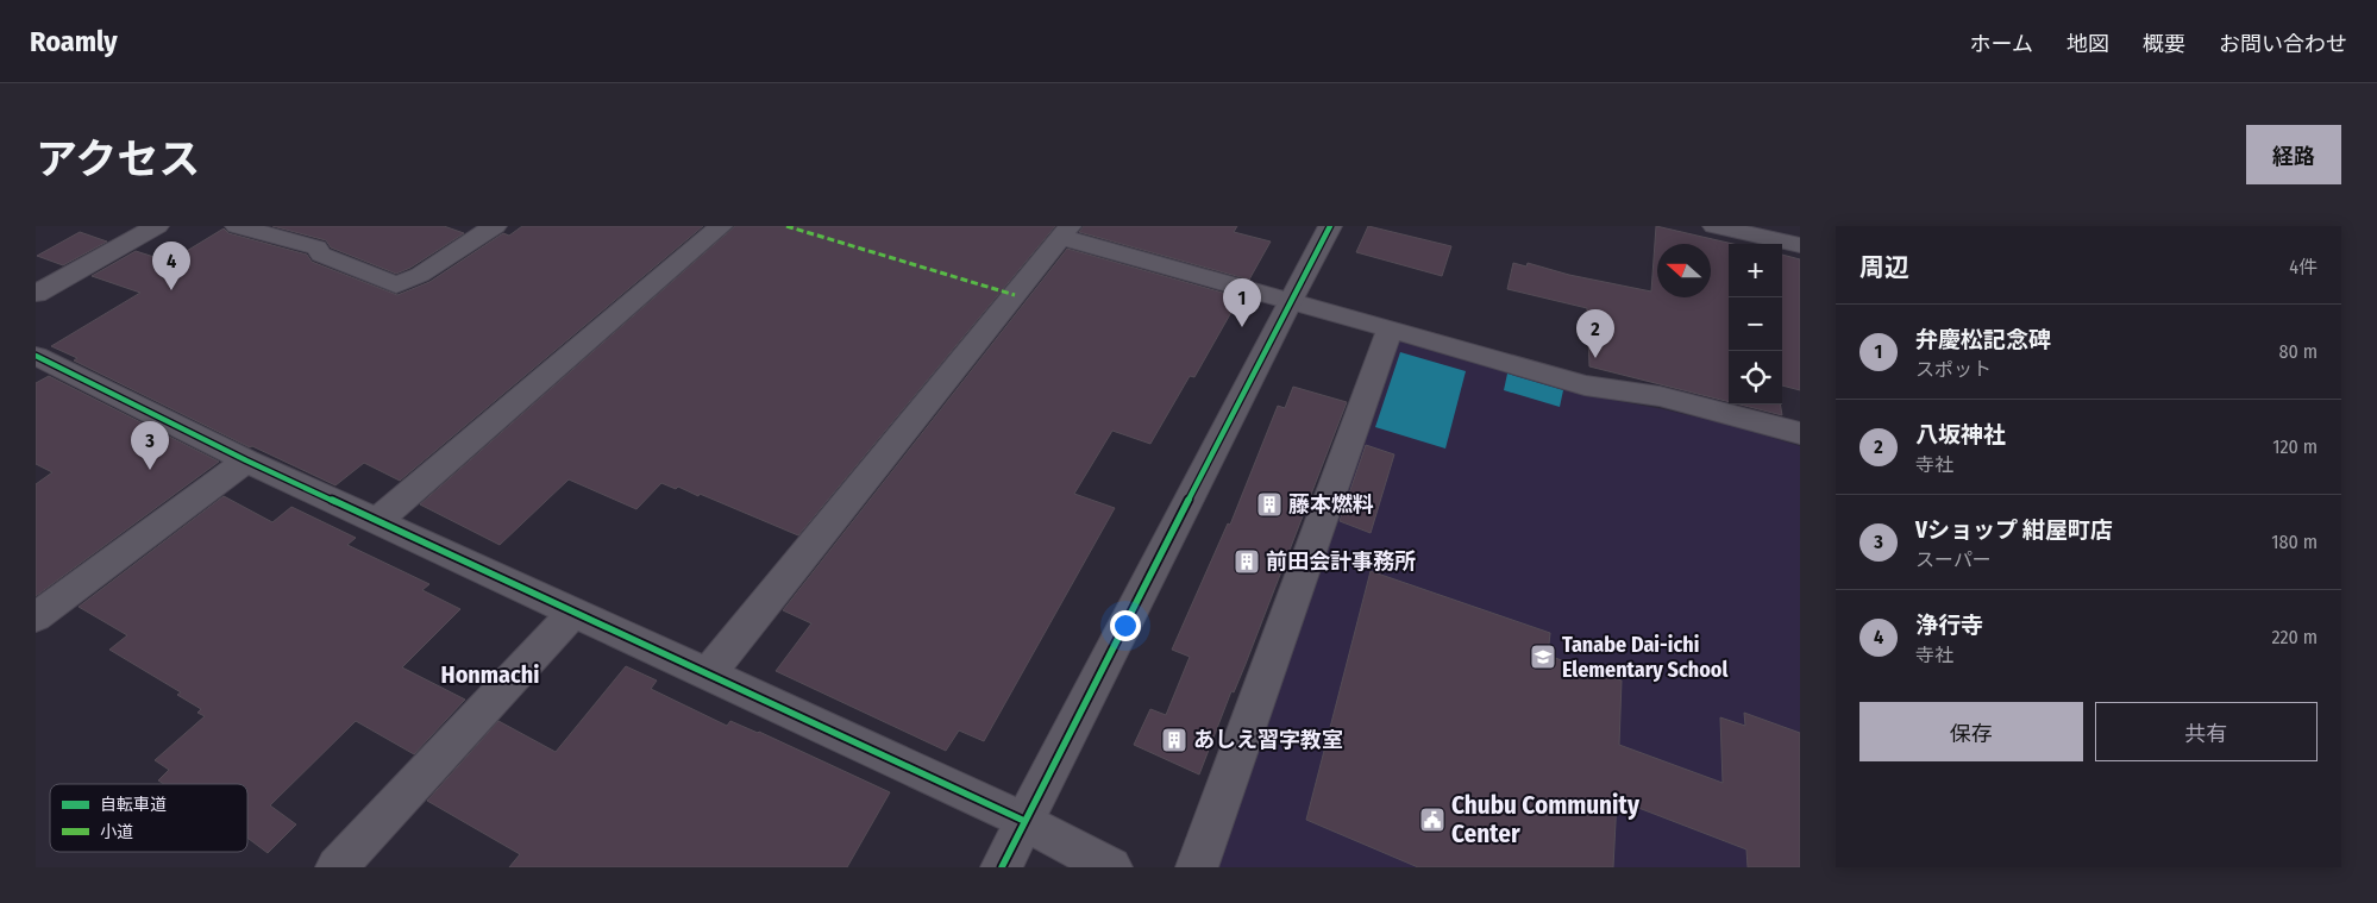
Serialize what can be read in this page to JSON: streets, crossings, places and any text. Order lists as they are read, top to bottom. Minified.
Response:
{"districts":["Honmachi"],"places":{"building":["藤本燃料","前田会計事務所","あしえ習字教室"],"school or university":["Tanabe Dai-ichi Elementary School"],"public building":["Chubu Community Center"]},"legend":["自転車道","小道"],"north":"left","page":{"header":"Roamly","nav":["ホーム","地図","概要","お問い合わせ"],"title":"アクセス","buttons":["経路",["保存","共有"]],"heading":["周辺","4件"],"pins":["4","1","2","3"],"map_buttons":["+","−"],"list":[{"mark":"1","name":"弁慶松記念碑","note":"スポット","value":"80 m"},{"mark":"2","name":"八坂神社","note":"寺社","value":"120 m"},{"mark":"3","name":"Vショップ 紺屋町店","note":"スーパー","value":"180 m"},{"mark":"4","name":"浄行寺","note":"寺社","value":"220 m"}]}}
